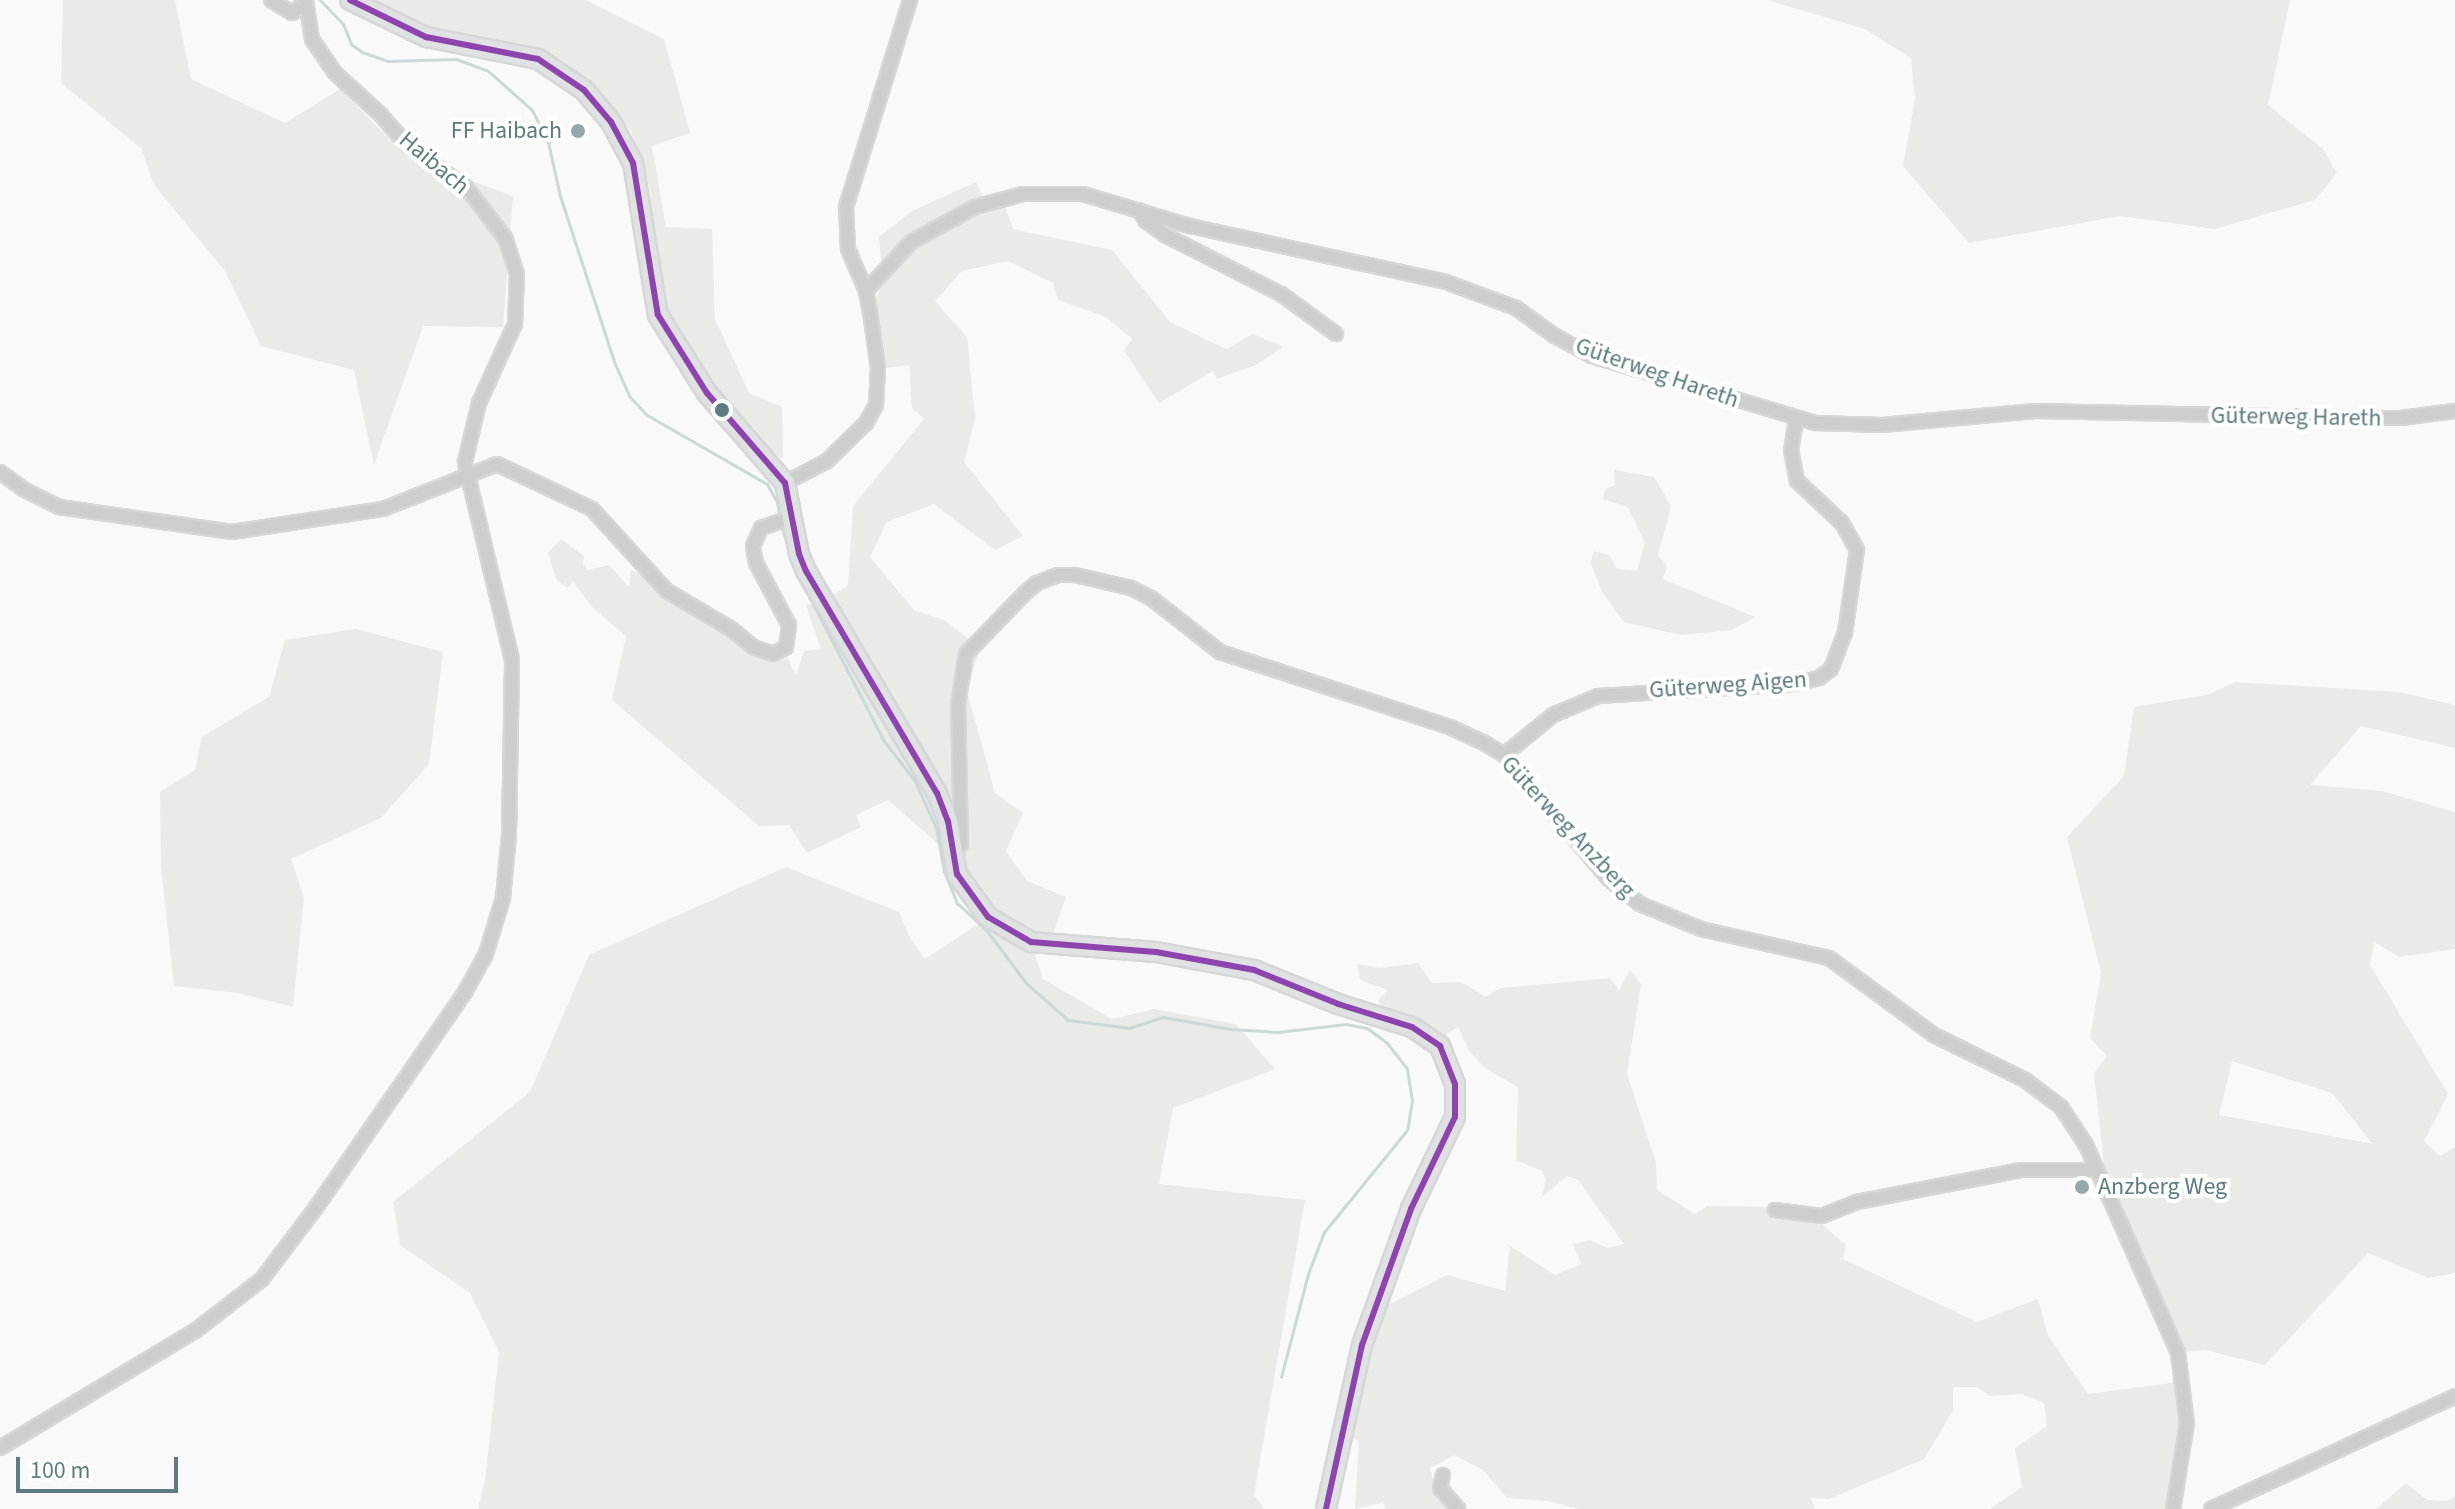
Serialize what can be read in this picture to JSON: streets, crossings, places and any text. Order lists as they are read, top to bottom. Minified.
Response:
{"streets":{"street":["Haibach","Güterweg Hareth","Güterweg Aigen","Güterweg Anzberg"]},"crossings":[["Güterweg Hareth","Güterweg Aigen"],["Güterweg Aigen","Güterweg Anzberg"]],"places":["FF Haibach","Anzberg Weg"],"scale_bar":"100 m"}
